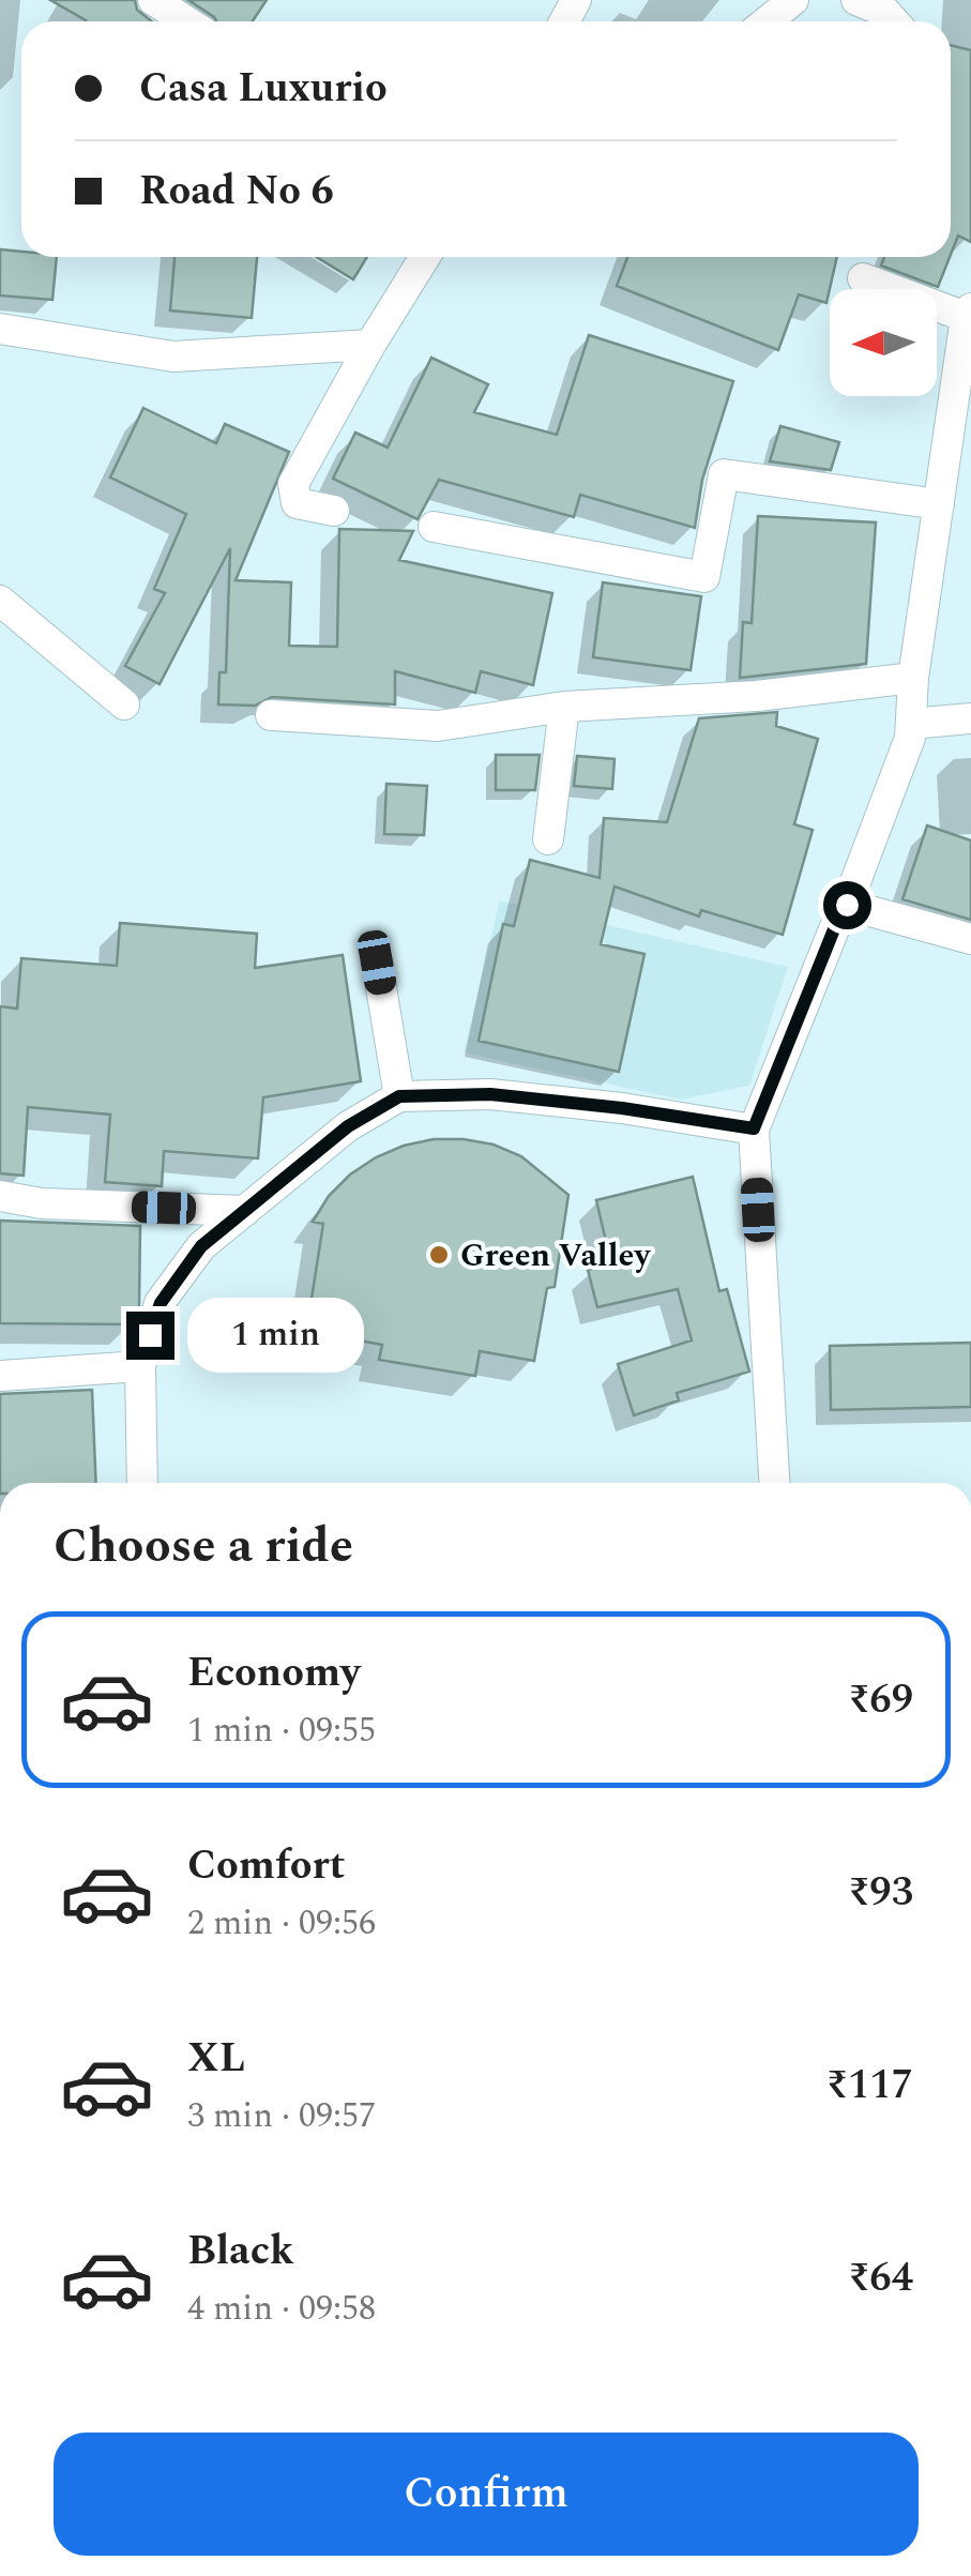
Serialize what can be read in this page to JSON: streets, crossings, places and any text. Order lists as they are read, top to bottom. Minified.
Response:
{"places":["Green Valley"],"north":"left","page":{"banner":["Casa Luxurio","Road No 6"],"bubble":"1 min","heading":"Choose a ride","list":[{"name":"Economy","note":"1 min · 09:55","value":"₹69"},{"name":"Comfort","note":"2 min · 09:56","value":"₹93"},{"name":"XL","note":"3 min · 09:57","value":"₹117"},{"name":"Black","note":"4 min · 09:58","value":"₹64"}],"buttons":"Confirm"}}
